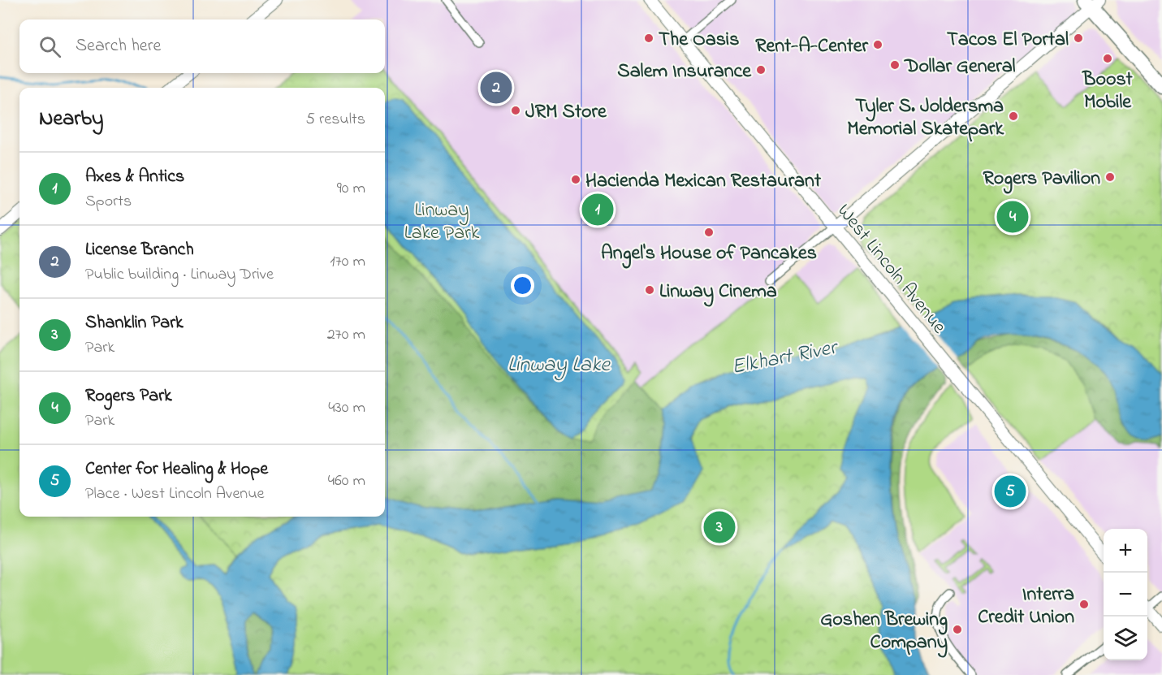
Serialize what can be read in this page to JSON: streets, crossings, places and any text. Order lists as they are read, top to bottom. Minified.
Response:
{"streets":{"street":["West Lincoln Avenue"]},"water":["Elkhart River","Linway Lake"],"parks":["Linway Lake Park"],"places":["The Oasis","Tacos El Portal","Rent-A-Center","Boost Mobile","Dollar General","Salem Insurance","JRM Store","Tyler S. Joldersma Memorial Skatepark","Rogers Pavilion","Hacienda Mexican Restaurant","Angel's House of Pancakes","Linway Cinema","Interra Credit Union","Goshen Brewing Company"],"page":{"search":"Search here","pins":["2","1","4","5","3"],"heading":["Nearby","5 results"],"list":[{"mark":"1","name":"Axes & Antics","note":"Sports","value":"90 m"},{"mark":"2","name":"License Branch","note":"Public building · Linway Drive","value":"170 m"},{"mark":"3","name":"Shanklin Park","note":"Park","value":"270 m"},{"mark":"4","name":"Rogers Park","note":"Park","value":"430 m"},{"mark":"5","name":"Center for Healing & Hope","note":"Place · West Lincoln Avenue","value":"460 m"}],"map_buttons":["+","−"]}}
